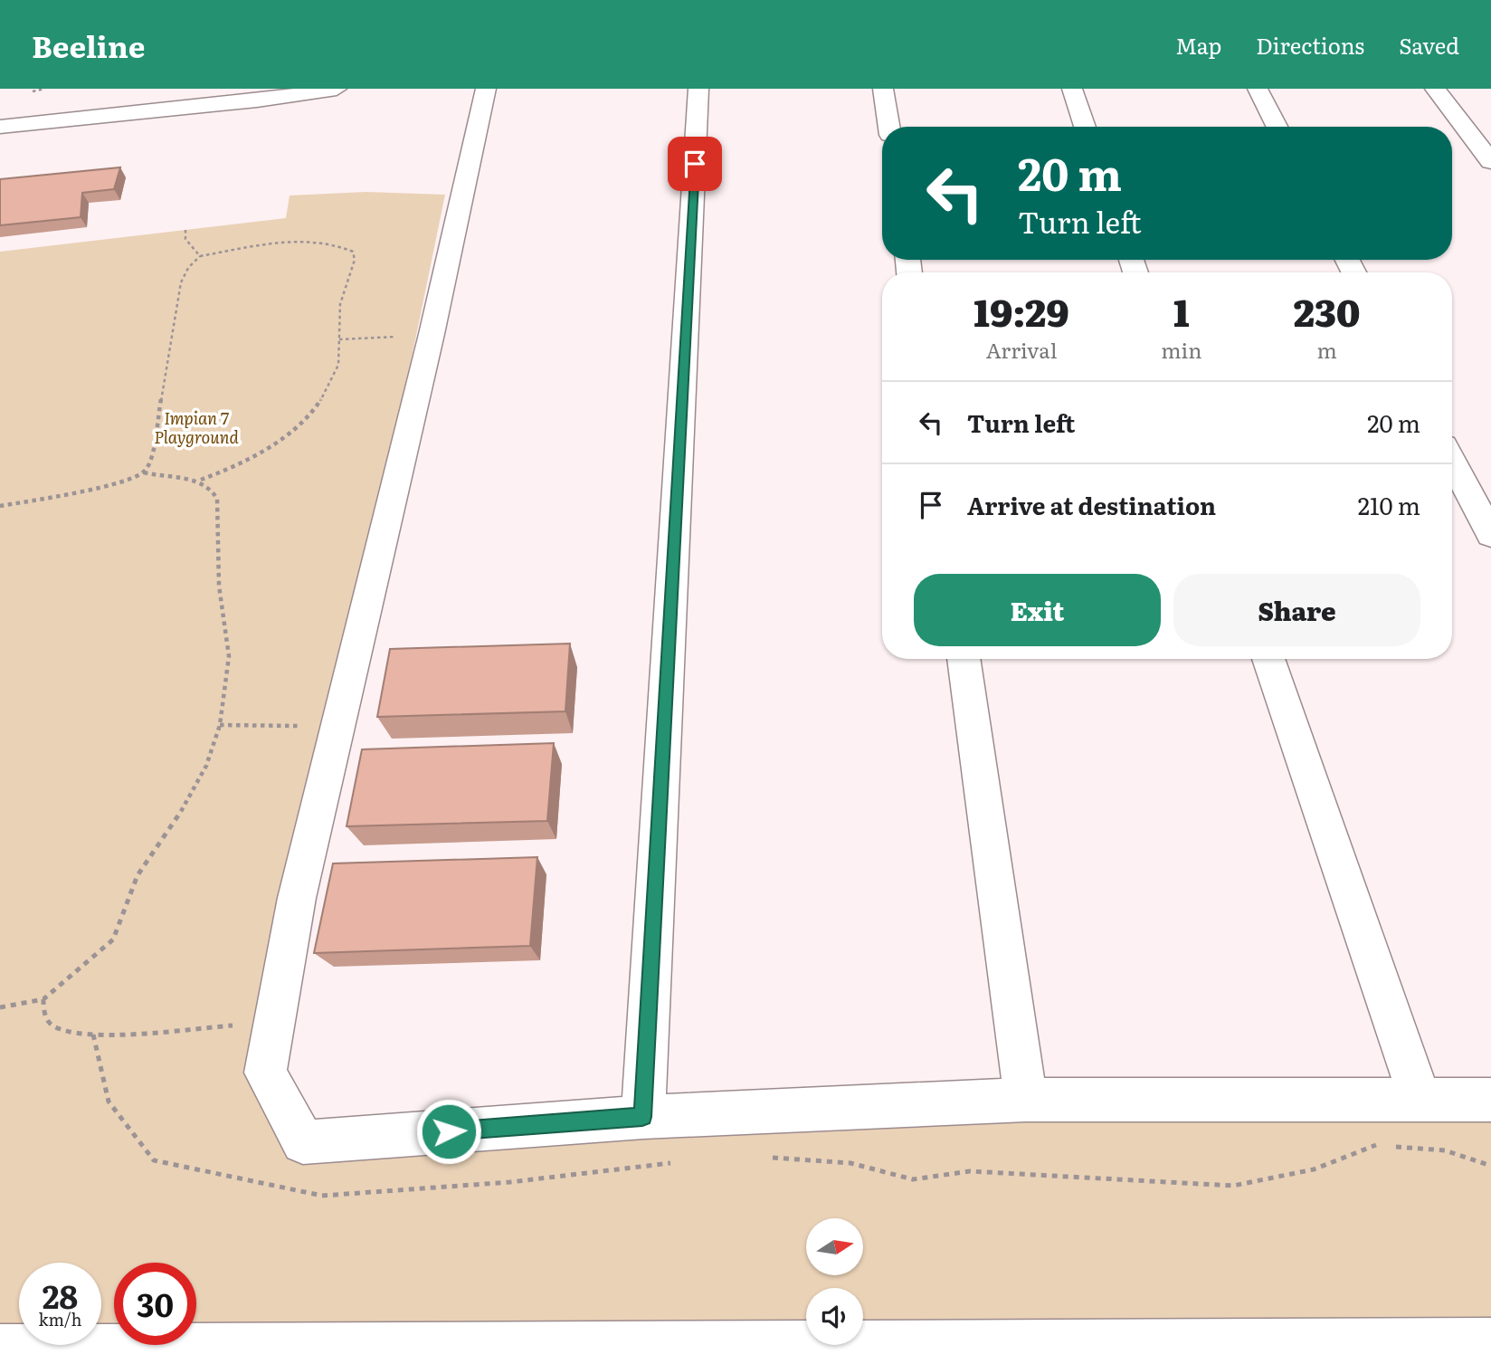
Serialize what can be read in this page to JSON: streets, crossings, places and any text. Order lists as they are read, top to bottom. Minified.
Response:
{"parks":["Impian 7 Playground"],"north":"right","page":{"header":"Beeline","nav":["Map","Directions","Saved"],"turn":["20 m","Turn left"],"eta":["19:29","Arrival","1","min","230","m"],"list":[{"name":"Turn left","value":"20 m"},{"name":"Arrive at destination","value":"210 m"}],"buttons":["Exit","Share"],"speed":"28 km/h","limit":"30"}}
